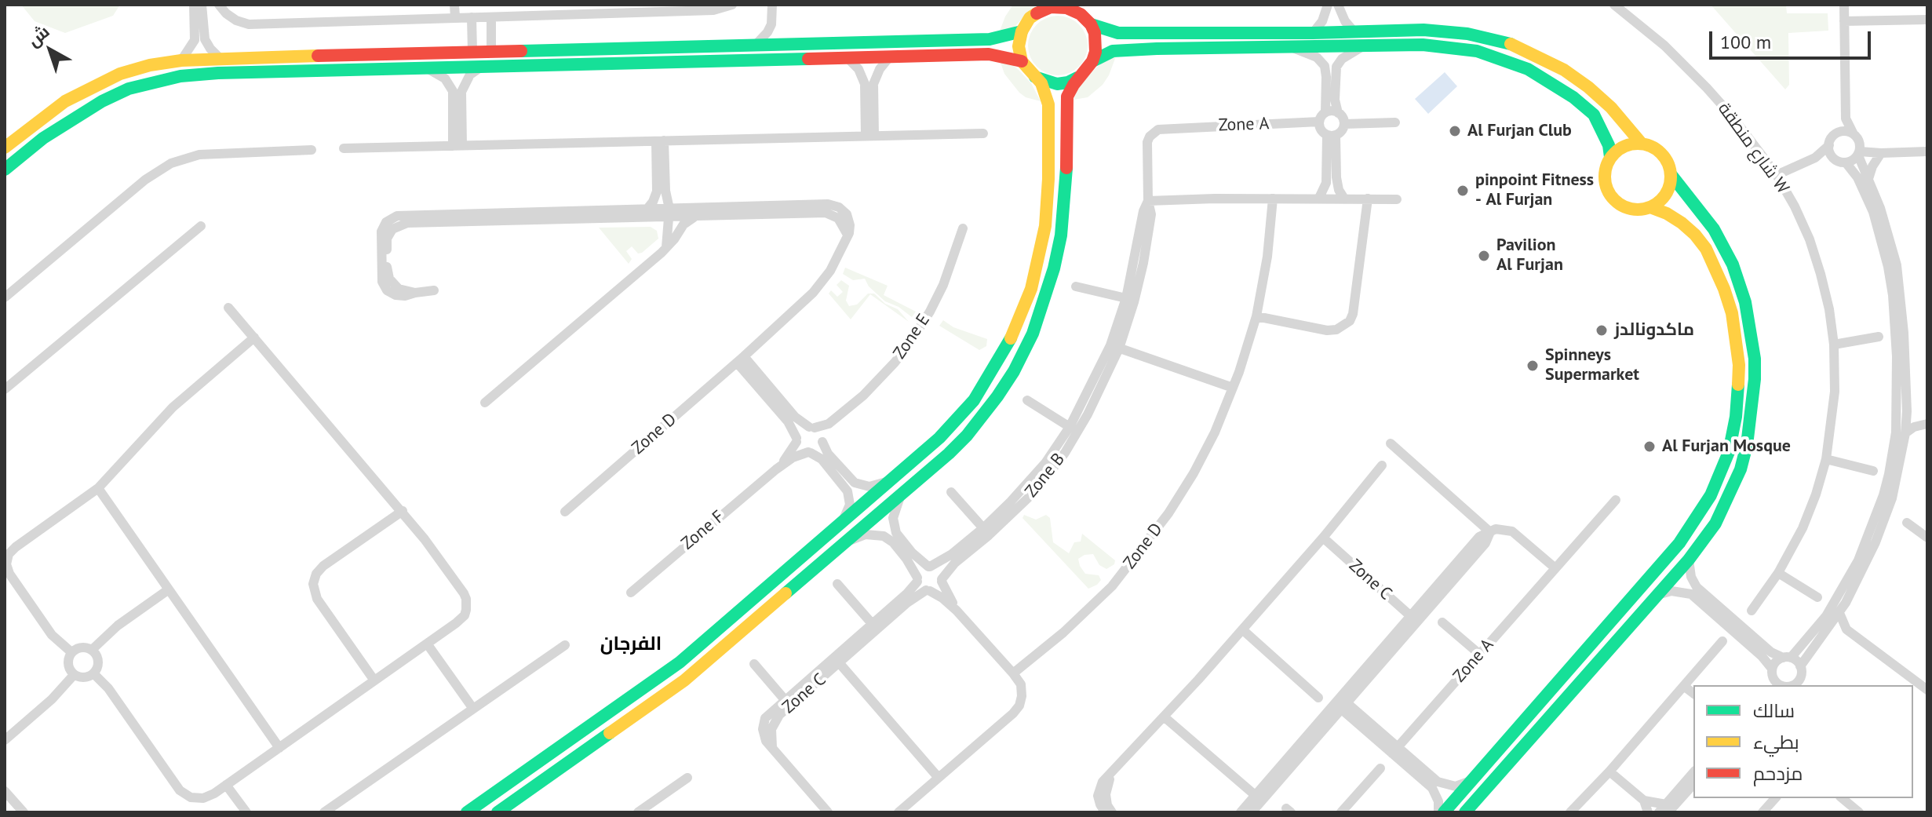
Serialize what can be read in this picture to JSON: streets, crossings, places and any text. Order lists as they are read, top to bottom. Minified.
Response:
{"streets":{"street":["Zone A","شارع منطقة W","Zone E","Zone D","Zone B","Zone F","Zone C"]},"crossings":[["Zone A","Zone B"],["Zone B","Zone C"]],"districts":["الفرجان"],"places":["Al Furjan Club","pinpoint Fitness - Al Furjan","Pavilion Al Furjan","ماكدونالدز","Spinneys Supermarket","Al Furjan Mosque"],"legend":["سالك","بطيء","مزدحم"],"scale_bar":"100 m","north":"top left"}
